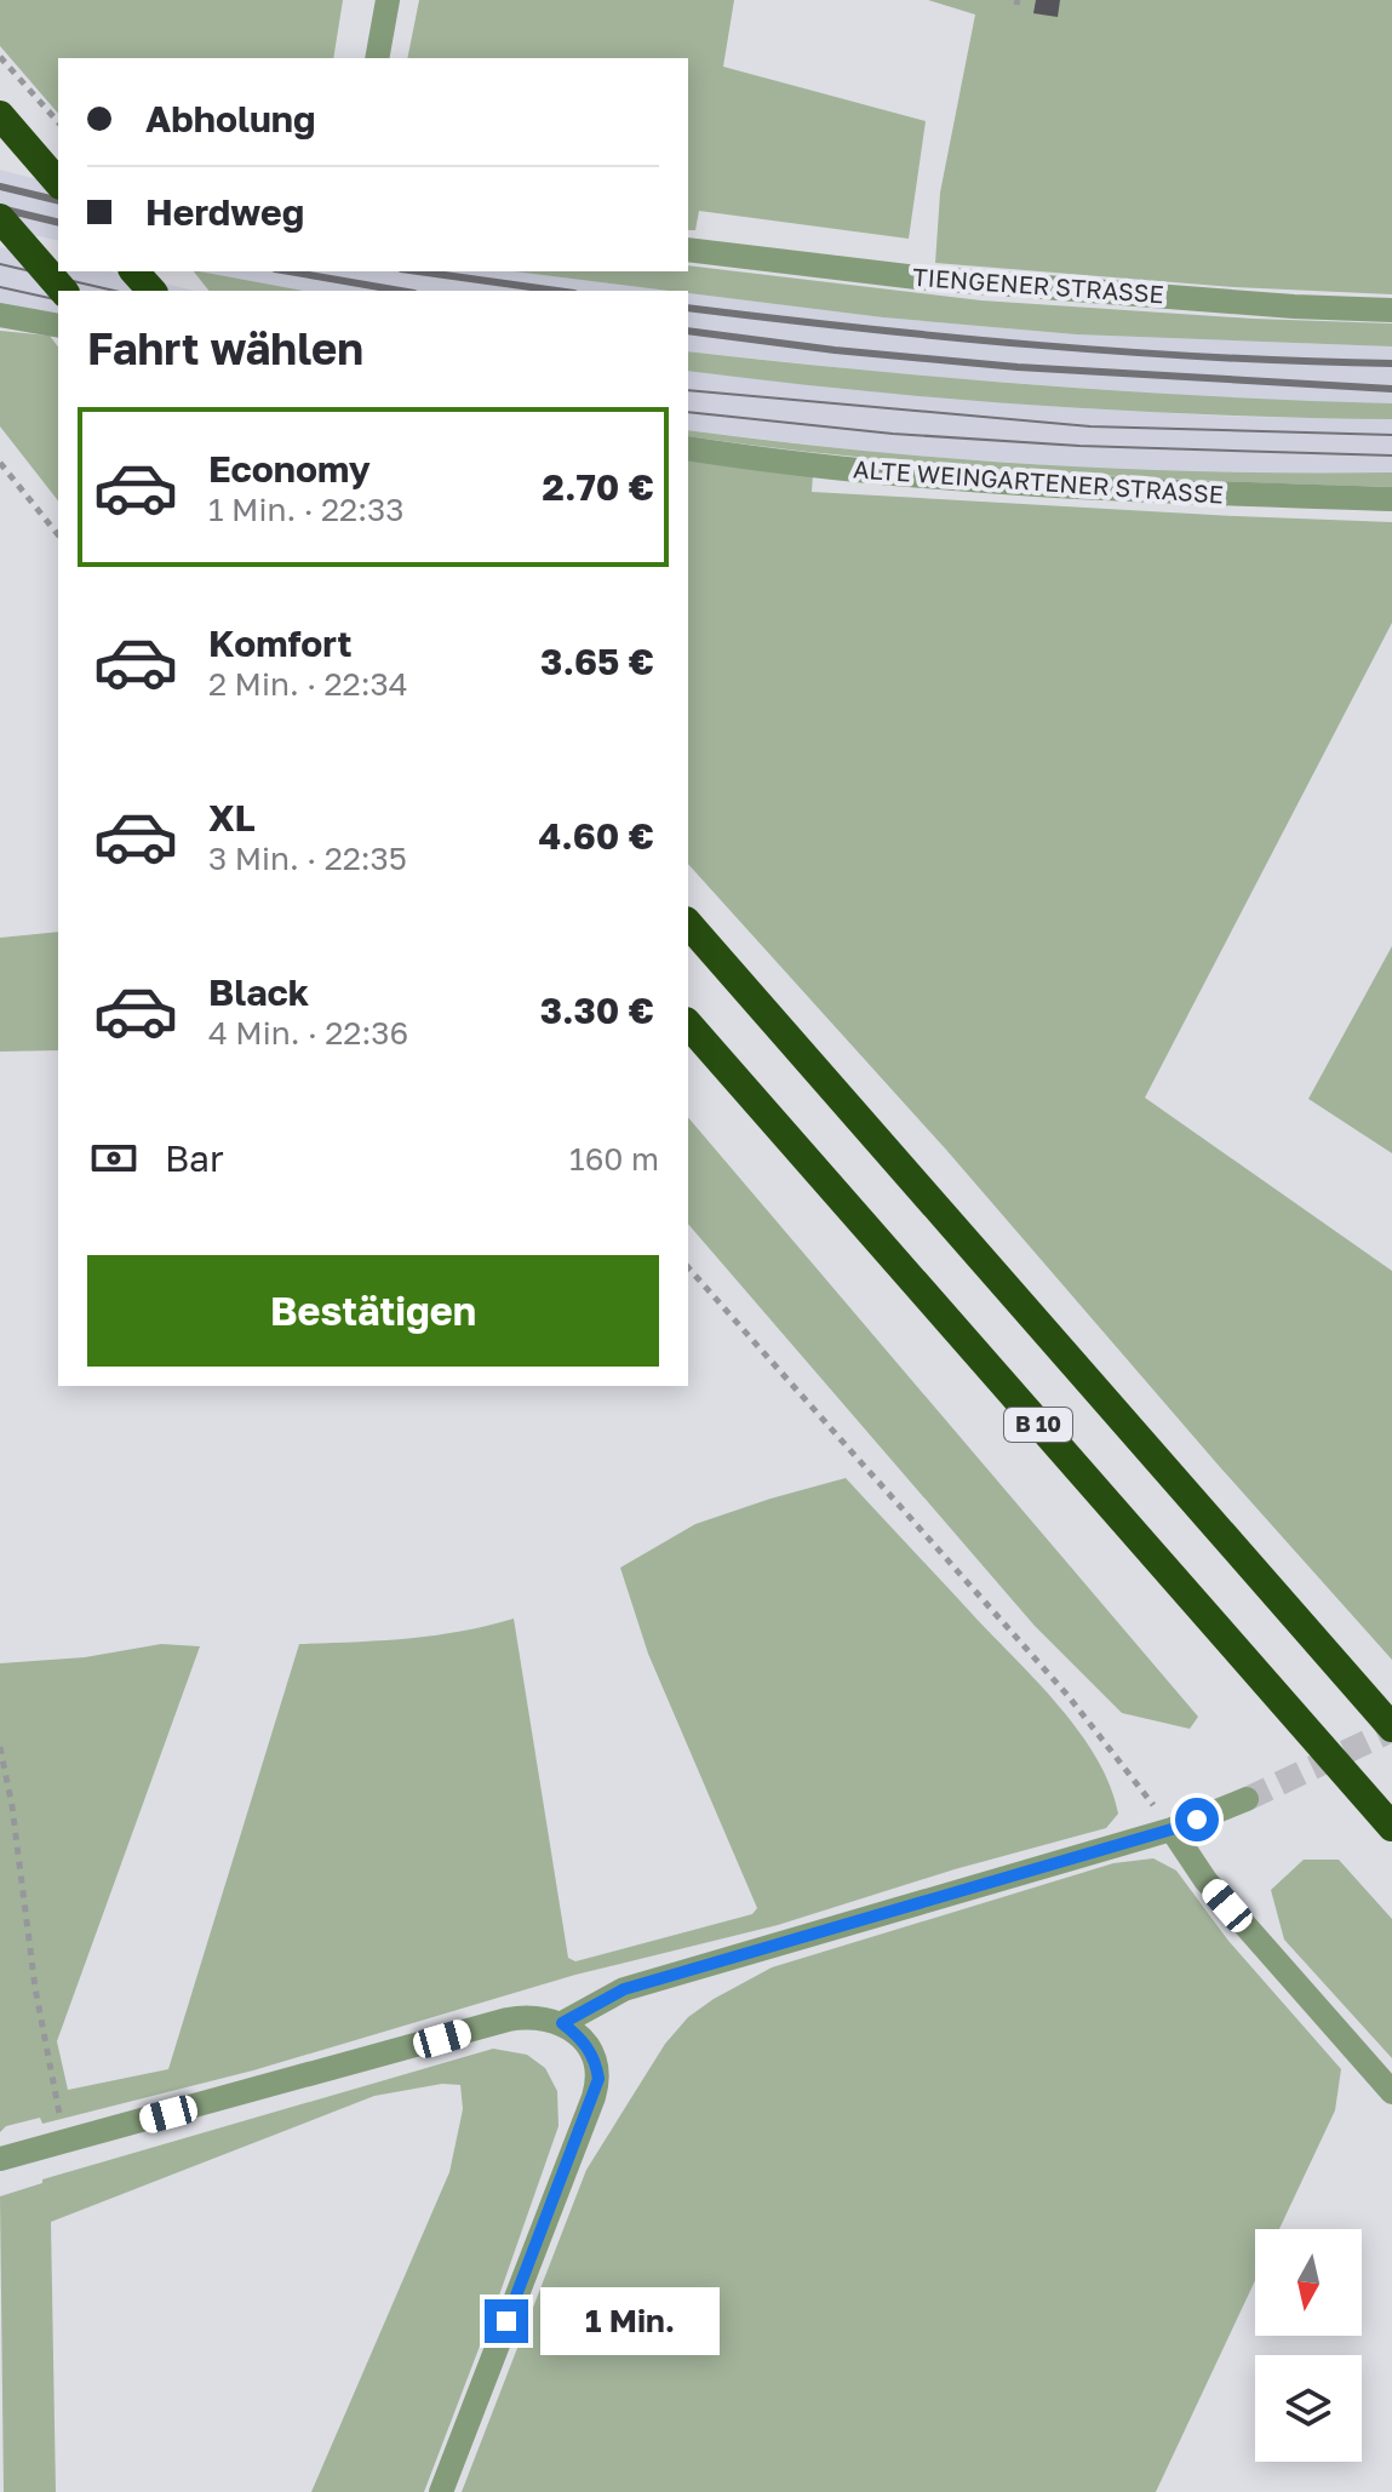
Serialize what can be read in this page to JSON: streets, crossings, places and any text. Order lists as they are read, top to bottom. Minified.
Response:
{"streets":{"highway":["B 10"],"street":["TIENGENER STRASSE","ALTE WEINGARTENER STRASSE"]},"north":"bottom","page":{"banner":["Abholung","Herdweg"],"heading":"Fahrt wählen","list":[{"name":"Economy","note":"1 Min. · 22:33","value":"2.70 €"},{"name":"Komfort","note":"2 Min. · 22:34","value":"3.65 €"},{"name":"XL","note":"3 Min. · 22:35","value":"4.60 €"},{"name":"Black","note":"4 Min. · 22:36","value":"3.30 €"}],"pay":["Bar","160 m"],"buttons":"Bestätigen","bubble":"1 Min."}}
